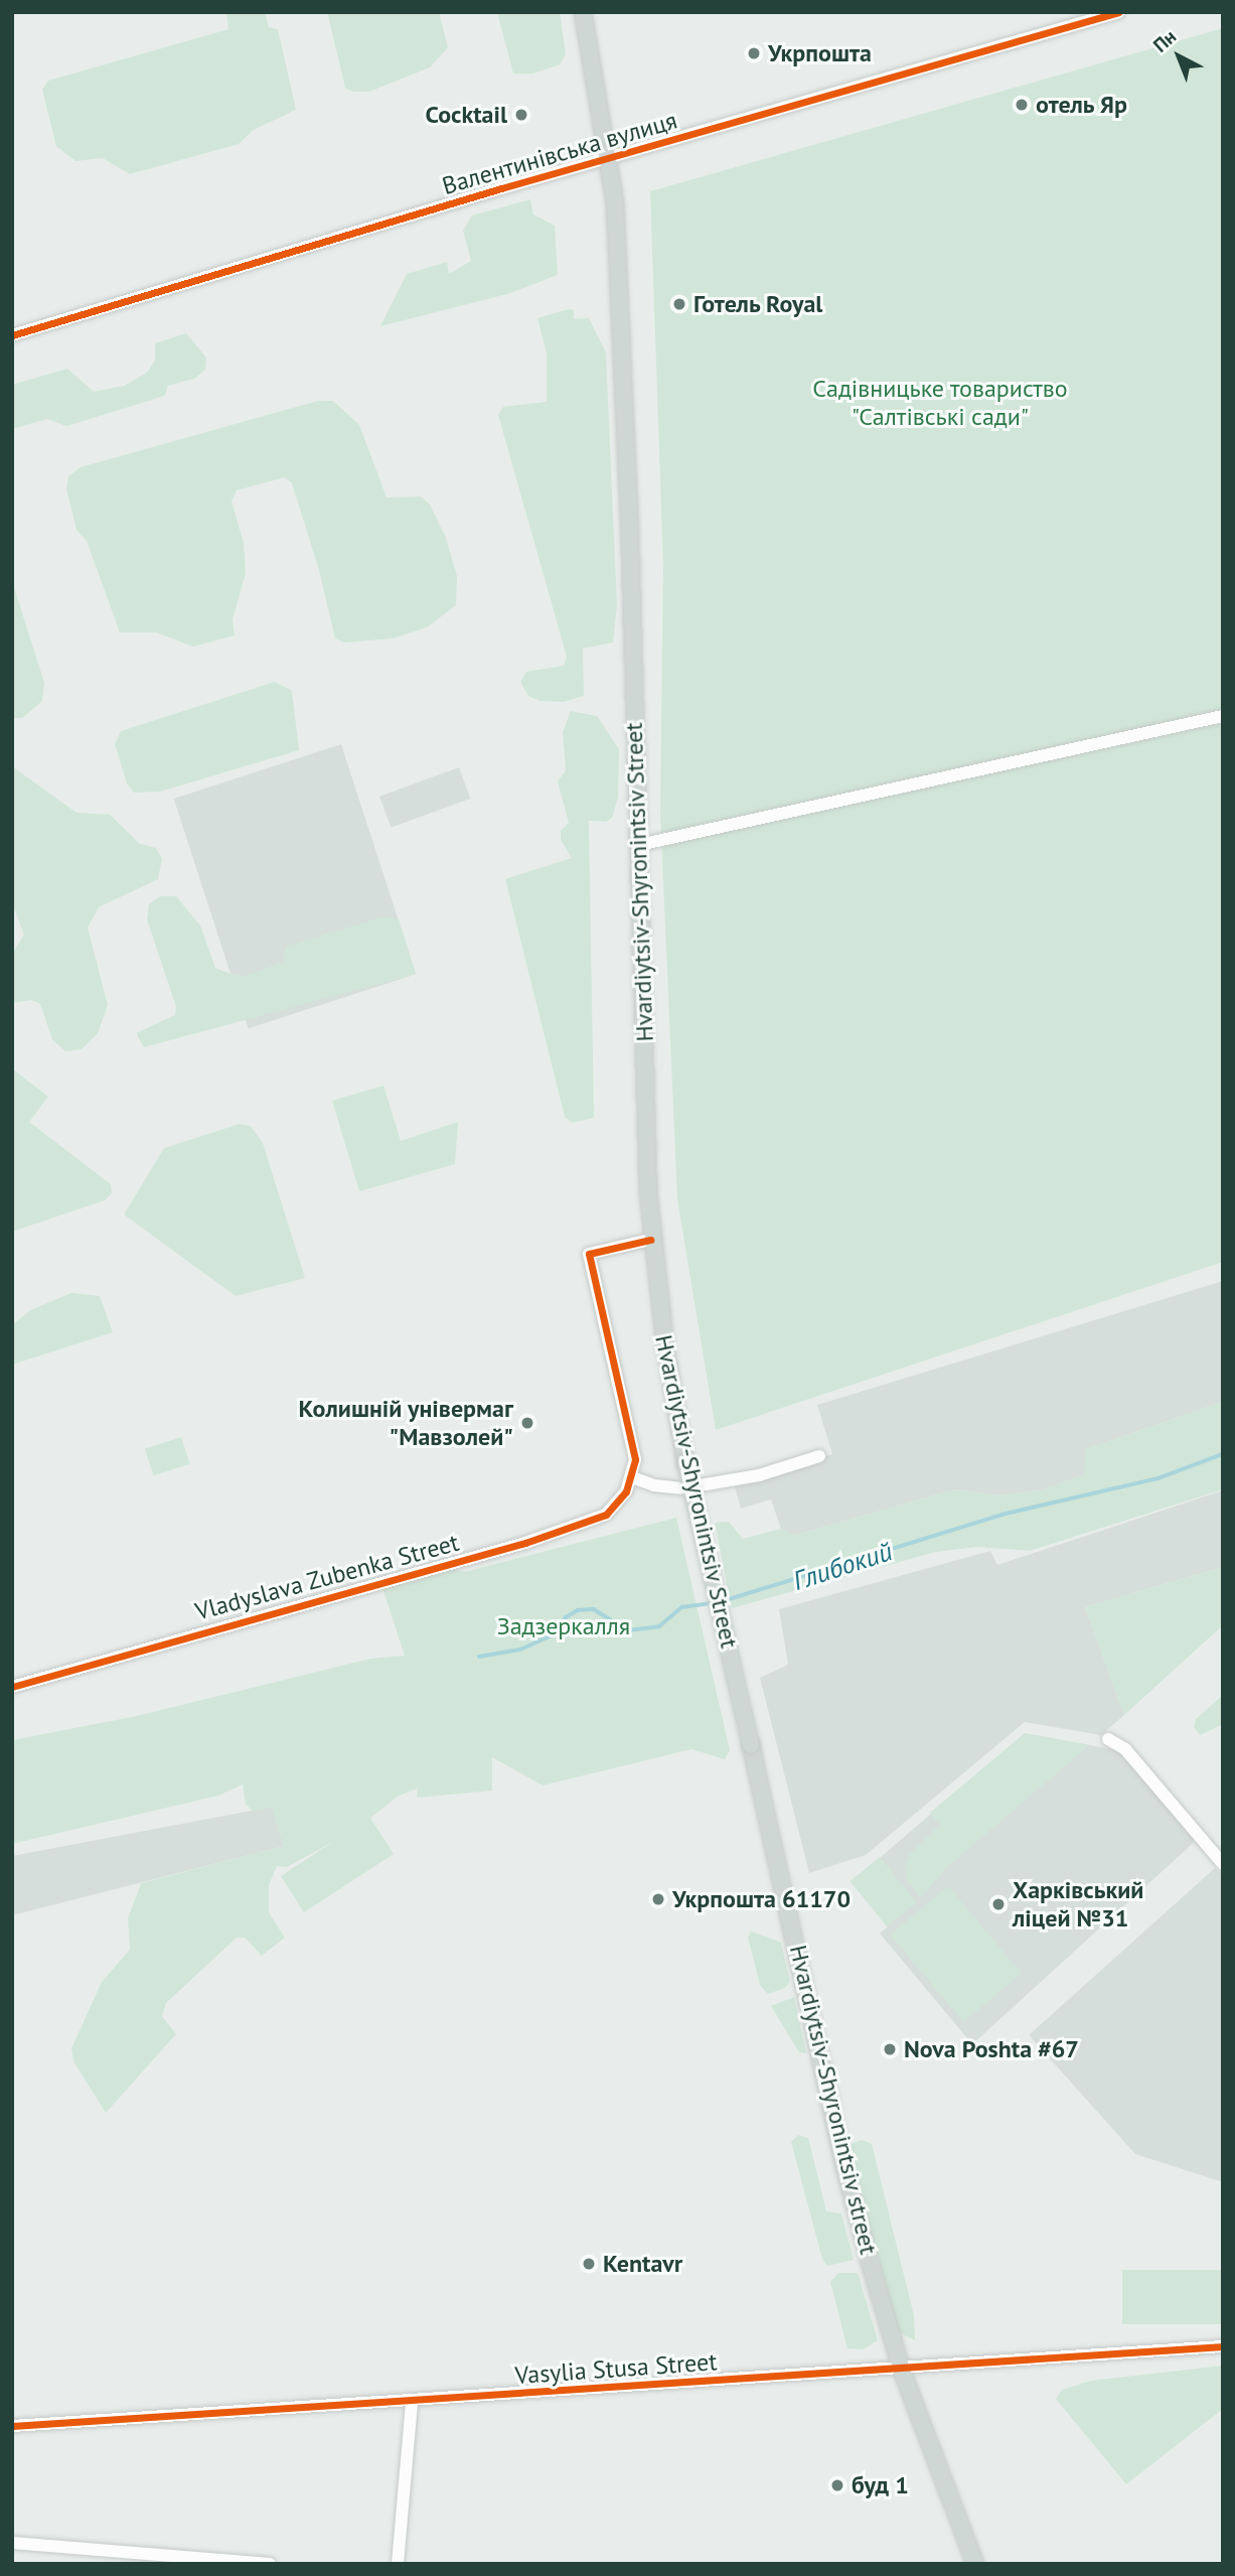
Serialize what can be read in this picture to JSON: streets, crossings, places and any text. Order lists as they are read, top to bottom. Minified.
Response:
{"streets":{"main road":["Hvardiytsiv-Shyronintsiv Street","Hvardiytsiv-Shyronintsiv street"],"street":["Валентинівська вулиця","Vladyslava Zubenka Street","Vasylia Stusa Street"]},"crossings":[["Валентинівська вулиця","Hvardiytsiv-Shyronintsiv Street"],["Hvardiytsiv-Shyronintsiv Street","Hvardiytsiv-Shyronintsiv street"],["Hvardiytsiv-Shyronintsiv street","Vasylia Stusa Street"]],"water":["Глибокий"],"parks":["Садівницьке товариство \"Салтівські сади\"","Задзеркалля"],"places":["Укрпошта","отель Яр","Cocktail","Готель Royal","Колишній універмаг \"Мавзолей\"","Укрпошта 61170","Харківський ліцей №31","Nova Poshta #67","Kentavr","буд 1"],"north":"top left"}
